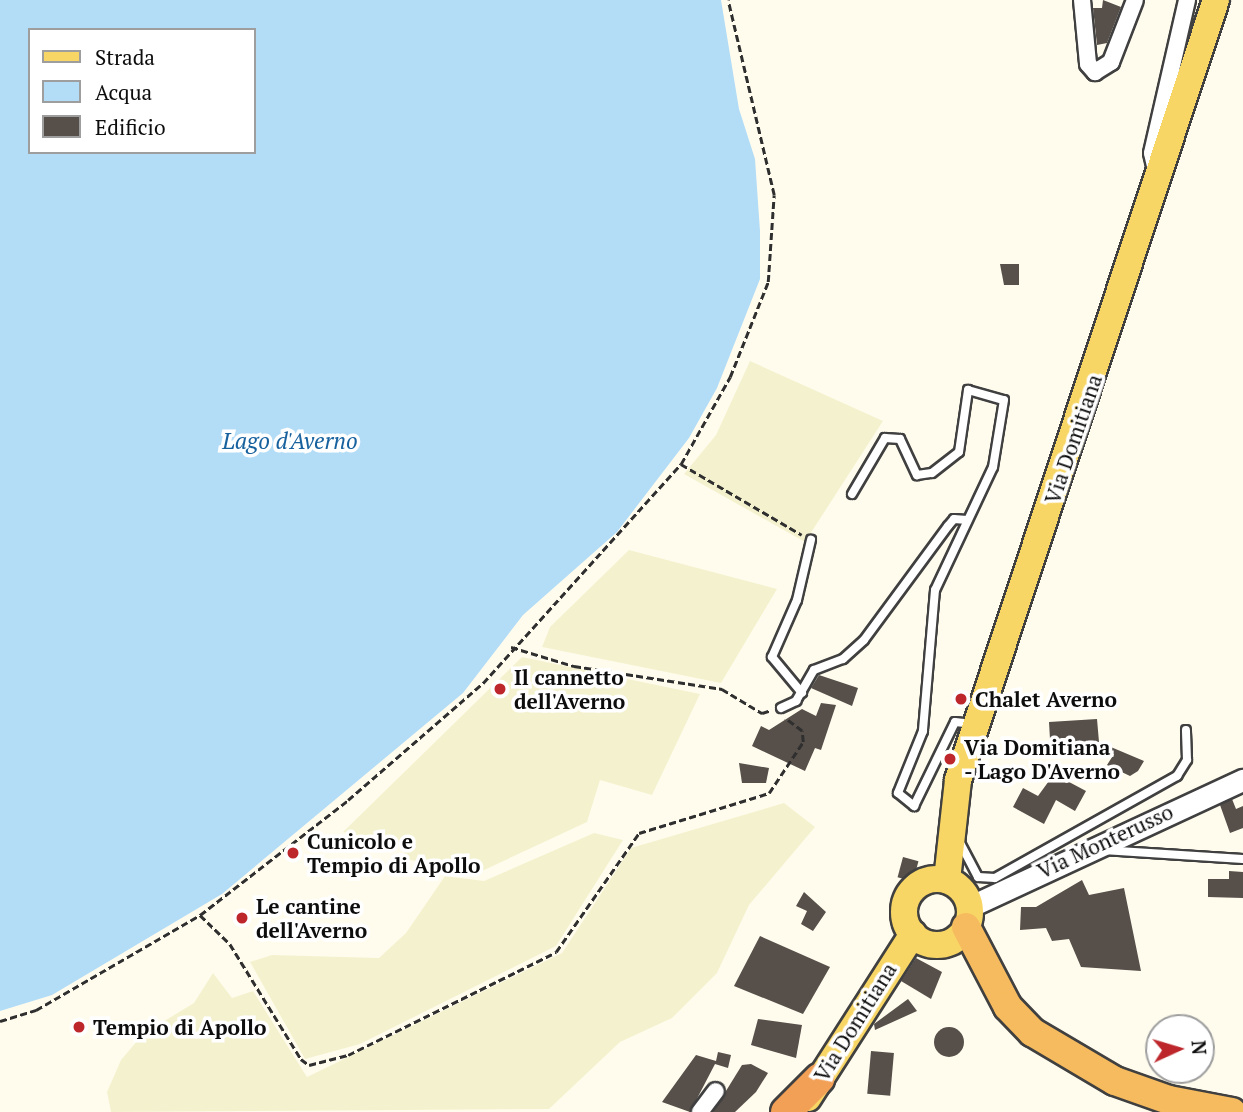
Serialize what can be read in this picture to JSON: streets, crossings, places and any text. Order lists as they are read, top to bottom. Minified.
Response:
{"streets":{"main road":["Via Domitiana"],"street":["Via Monterusso"]},"crossings":[["Via Domitiana","Via Monterusso"]],"water":["Lago d'Averno"],"places":["Il cannetto dell'Averno","Chalet Averno","Via Domitiana - Lago D'Averno","Cunicolo e Tempio di Apollo","Le cantine dell'Averno","Tempio di Apollo"],"legend":["Strada","Acqua","Edificio"],"north":"right"}
